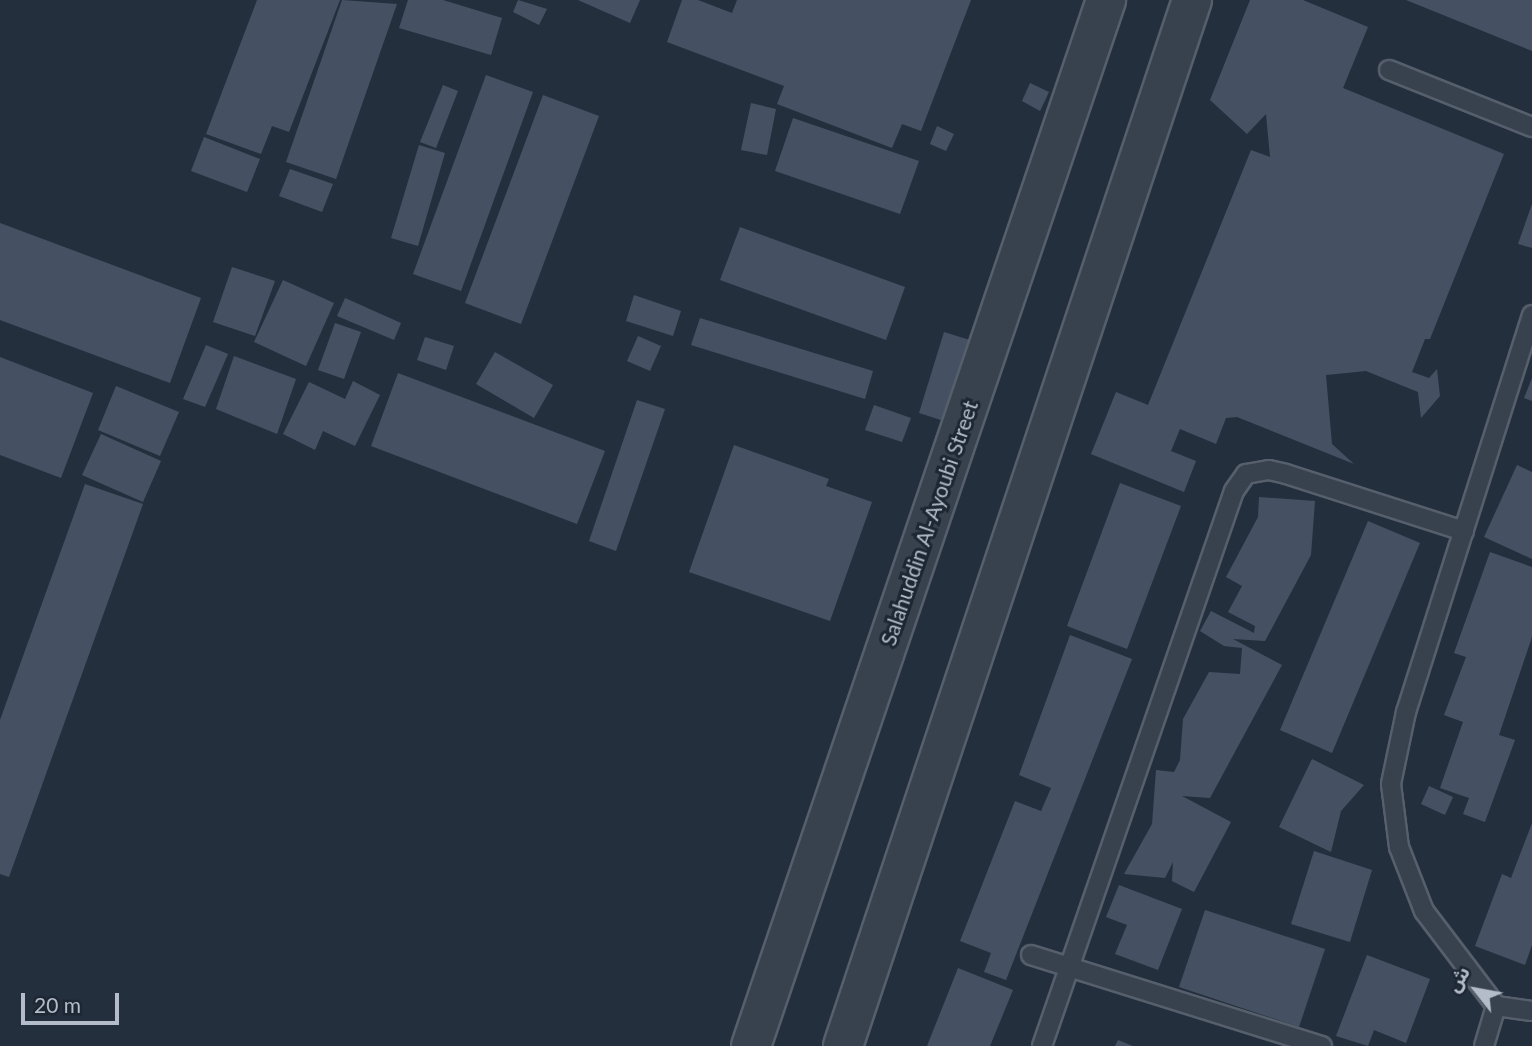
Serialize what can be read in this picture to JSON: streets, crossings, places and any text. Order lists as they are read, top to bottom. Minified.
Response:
{"streets":{"street":["Salahuddin Al-Ayoubi Street"]},"scale_bar":"20 m","north":"top left"}
